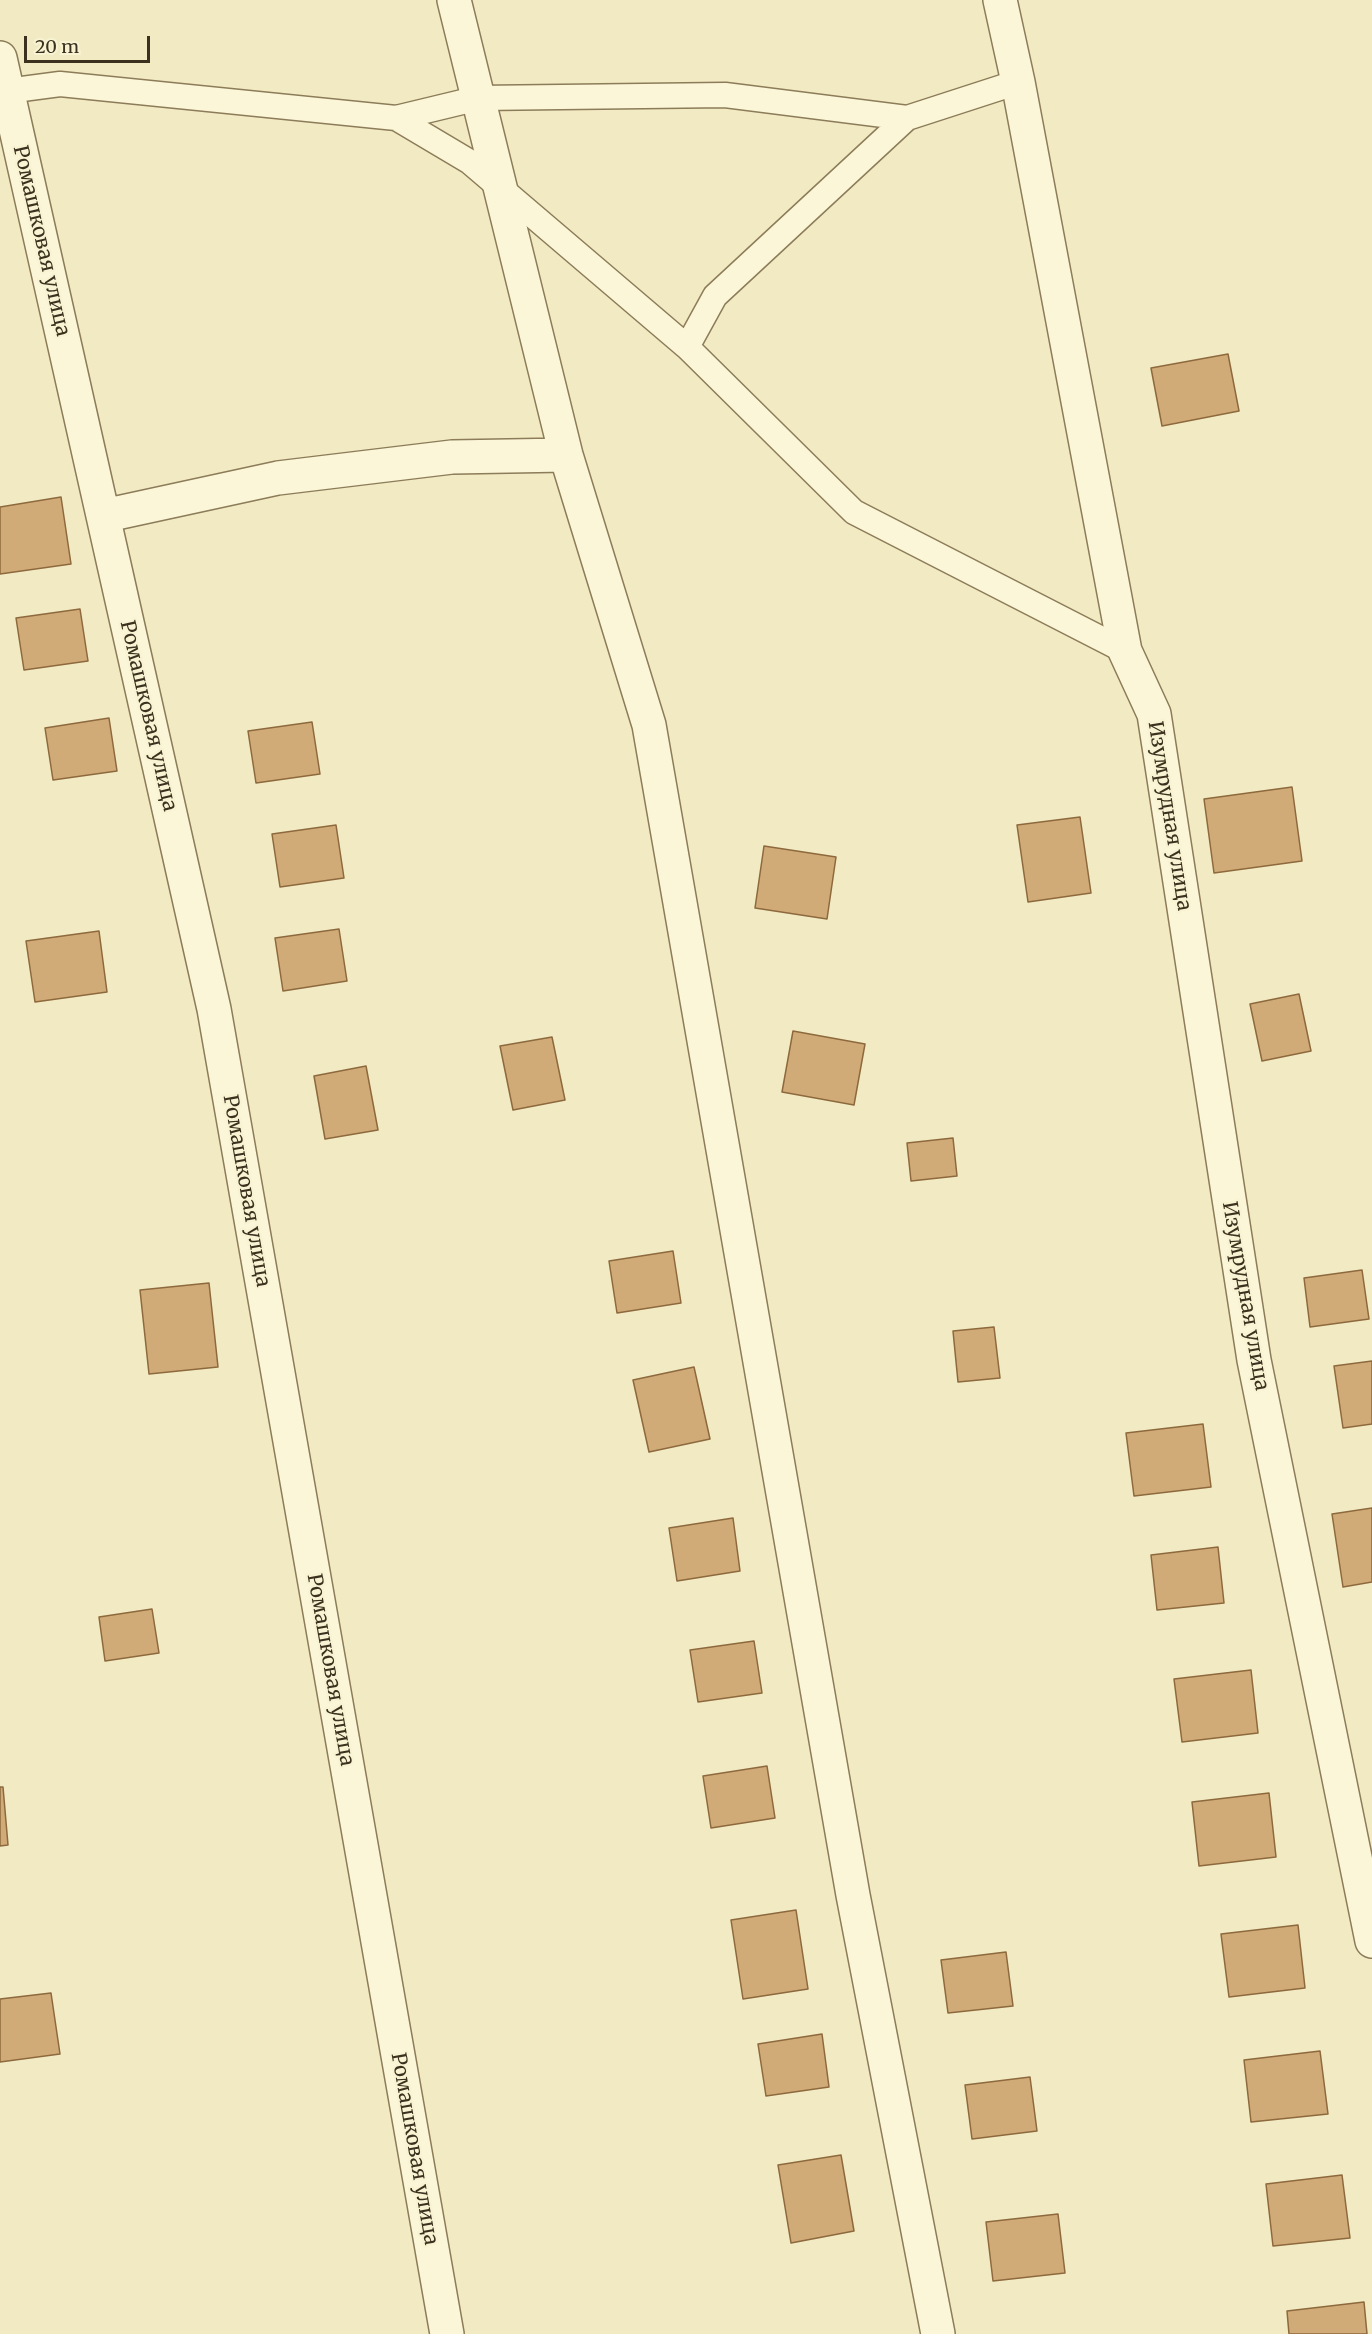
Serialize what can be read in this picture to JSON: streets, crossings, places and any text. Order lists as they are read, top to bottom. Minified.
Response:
{"streets":{"street":["Ромашковая улица","Изумрудная улица"]},"scale_bar":"20 m"}
